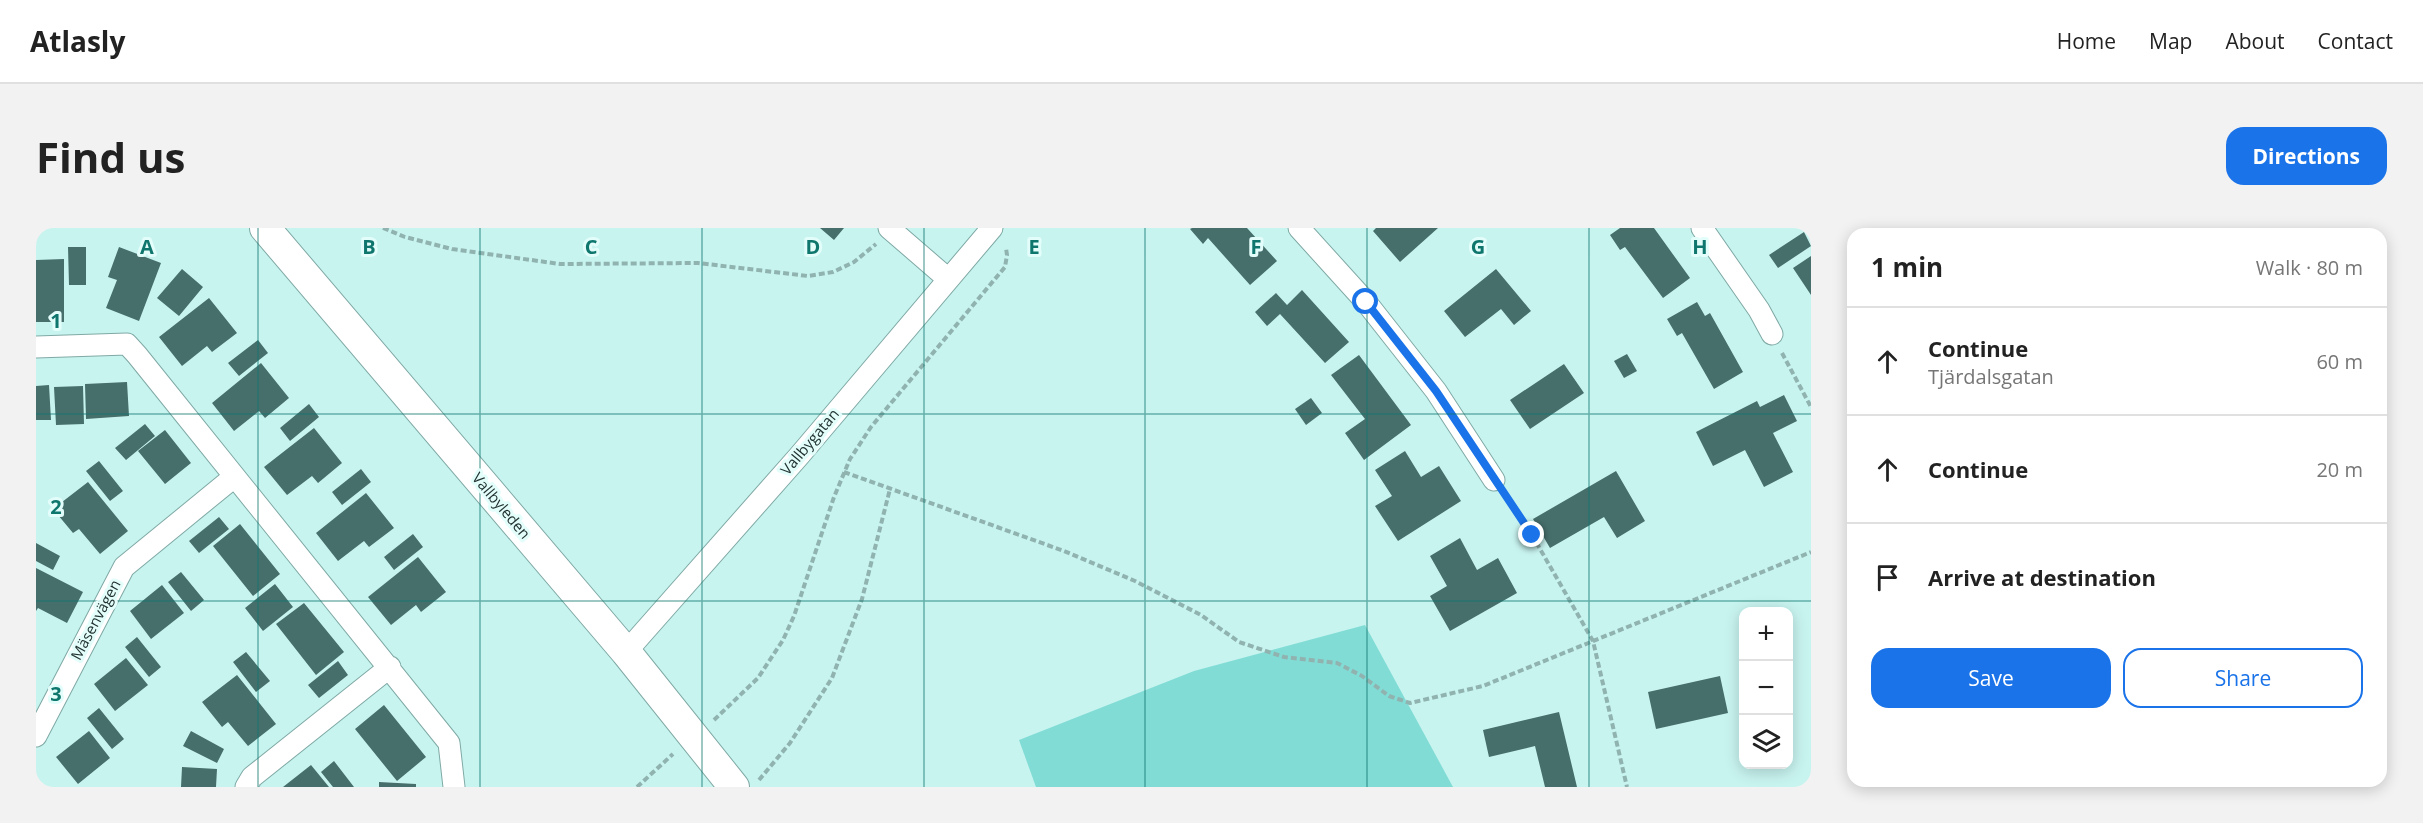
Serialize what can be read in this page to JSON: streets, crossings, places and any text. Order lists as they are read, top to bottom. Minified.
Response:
{"streets":{"main road":["Vallbyleden"],"street":["Vallbygatan","Mäsenvägen"]},"crossings":[["Vallbygatan","Vallbyleden"]],"page":{"header":"Atlasly","nav":["Home","Map","About","Contact"],"buttons":["Directions",["Save","Share"]],"title":"Find us","heading":["1 min","Walk · 80 m"],"list":[["Continue","Tjärdalsgatan","60 m"],["Continue","20 m"],"Arrive at destination"],"map_buttons":["+","−"]},"grid":{"columns":["A","B","C","D","E","F","G","H"],"rows":["1","2","3"]}}
